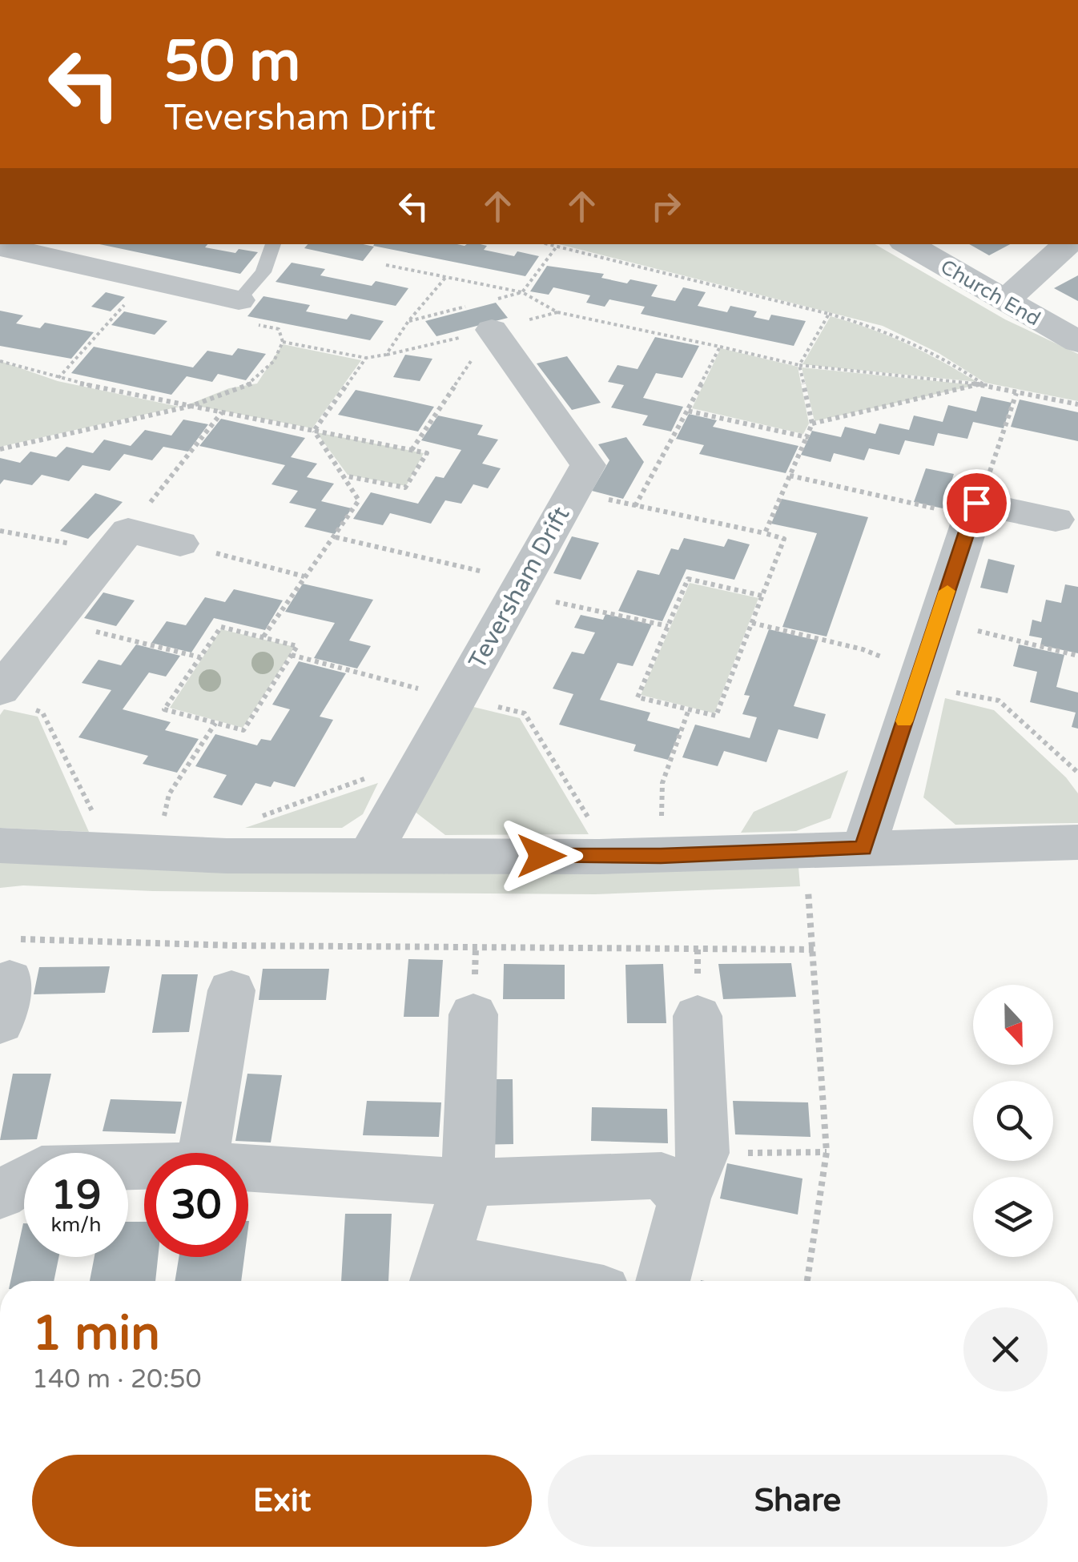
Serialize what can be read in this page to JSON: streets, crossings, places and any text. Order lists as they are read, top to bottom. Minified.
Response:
{"streets":{"street":["Church End","Teversham Drift"]},"north":"bottom","page":{"turn":["50 m","Teversham Drift"],"speed":"19 km/h","limit":"30","heading":["1 min","140 m · 20:50"],"buttons":["Exit","Share"]}}
